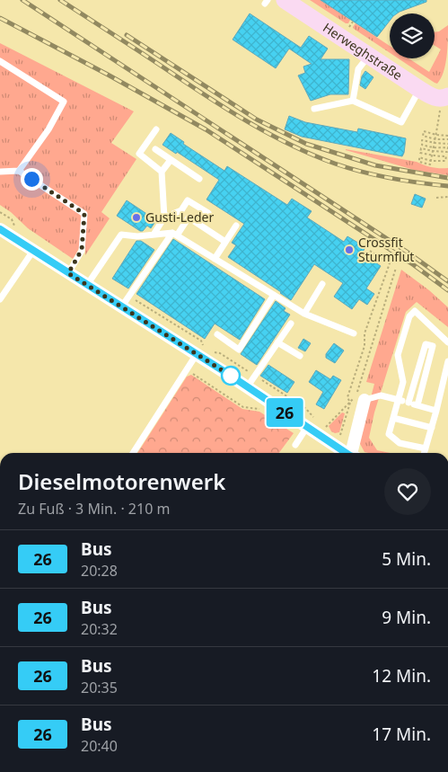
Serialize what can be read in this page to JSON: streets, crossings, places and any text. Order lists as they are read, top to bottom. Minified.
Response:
{"streets":{"street":["Herweghstraße"]},"places":["Gusti-Leder","Crossfit Sturmflut"],"lines":["bus line 26"],"page":{"on_map":"26","heading":["Dieselmotorenwerk","Zu Fuß · 3 Min. · 210 m"],"list":[{"mark":"26","name":"Bus","note":"20:28","value":"5 Min."},{"mark":"26","name":"Bus","note":"20:32","value":"9 Min."},{"mark":"26","name":"Bus","note":"20:35","value":"12 Min."},{"mark":"26","name":"Bus","note":"20:40","value":"17 Min."}]}}
